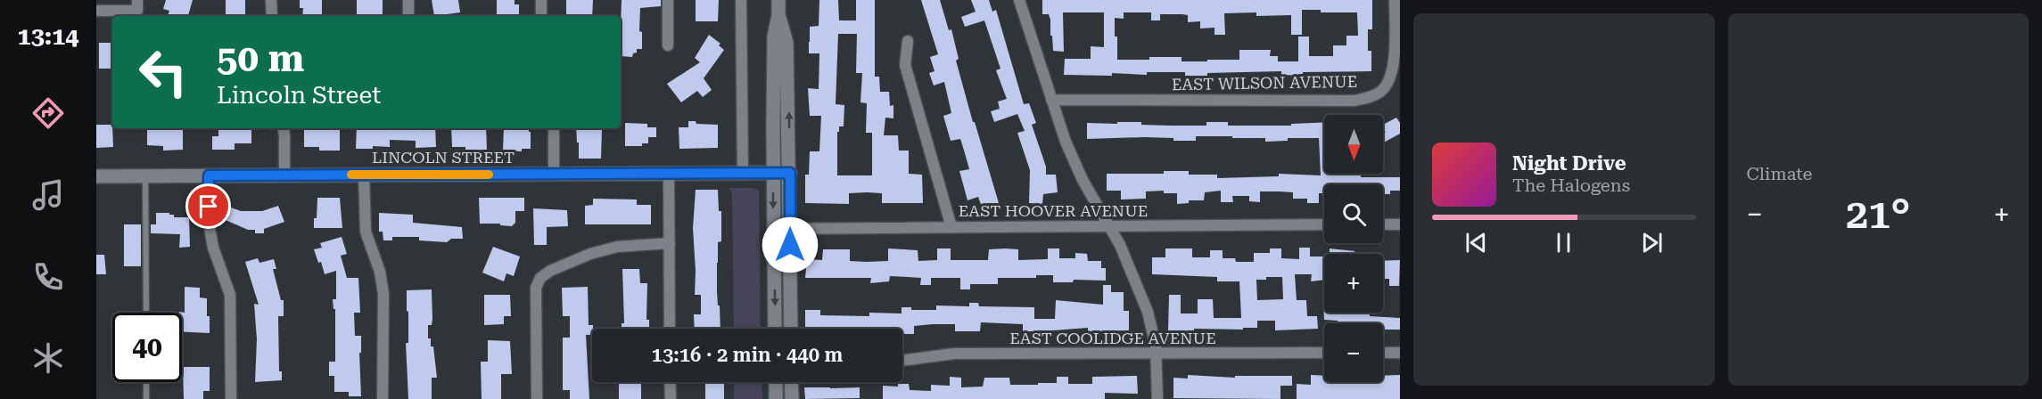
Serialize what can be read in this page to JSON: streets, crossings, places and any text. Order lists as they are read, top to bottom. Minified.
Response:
{"streets":{"street":["EAST WILSON AVENUE","LINCOLN STREET","EAST HOOVER AVENUE","EAST COOLIDGE AVENUE"]},"north":"bottom","page":{"tabs":"13:14","tile":"Climate","turn":["50 m","Lincoln Street"],"map_buttons":["+","−"],"song":["Night Drive","The Halogens"],"heat":["−","21°","+"],"limit":"40","trip":"13:16 · 2 min · 440 m"}}
